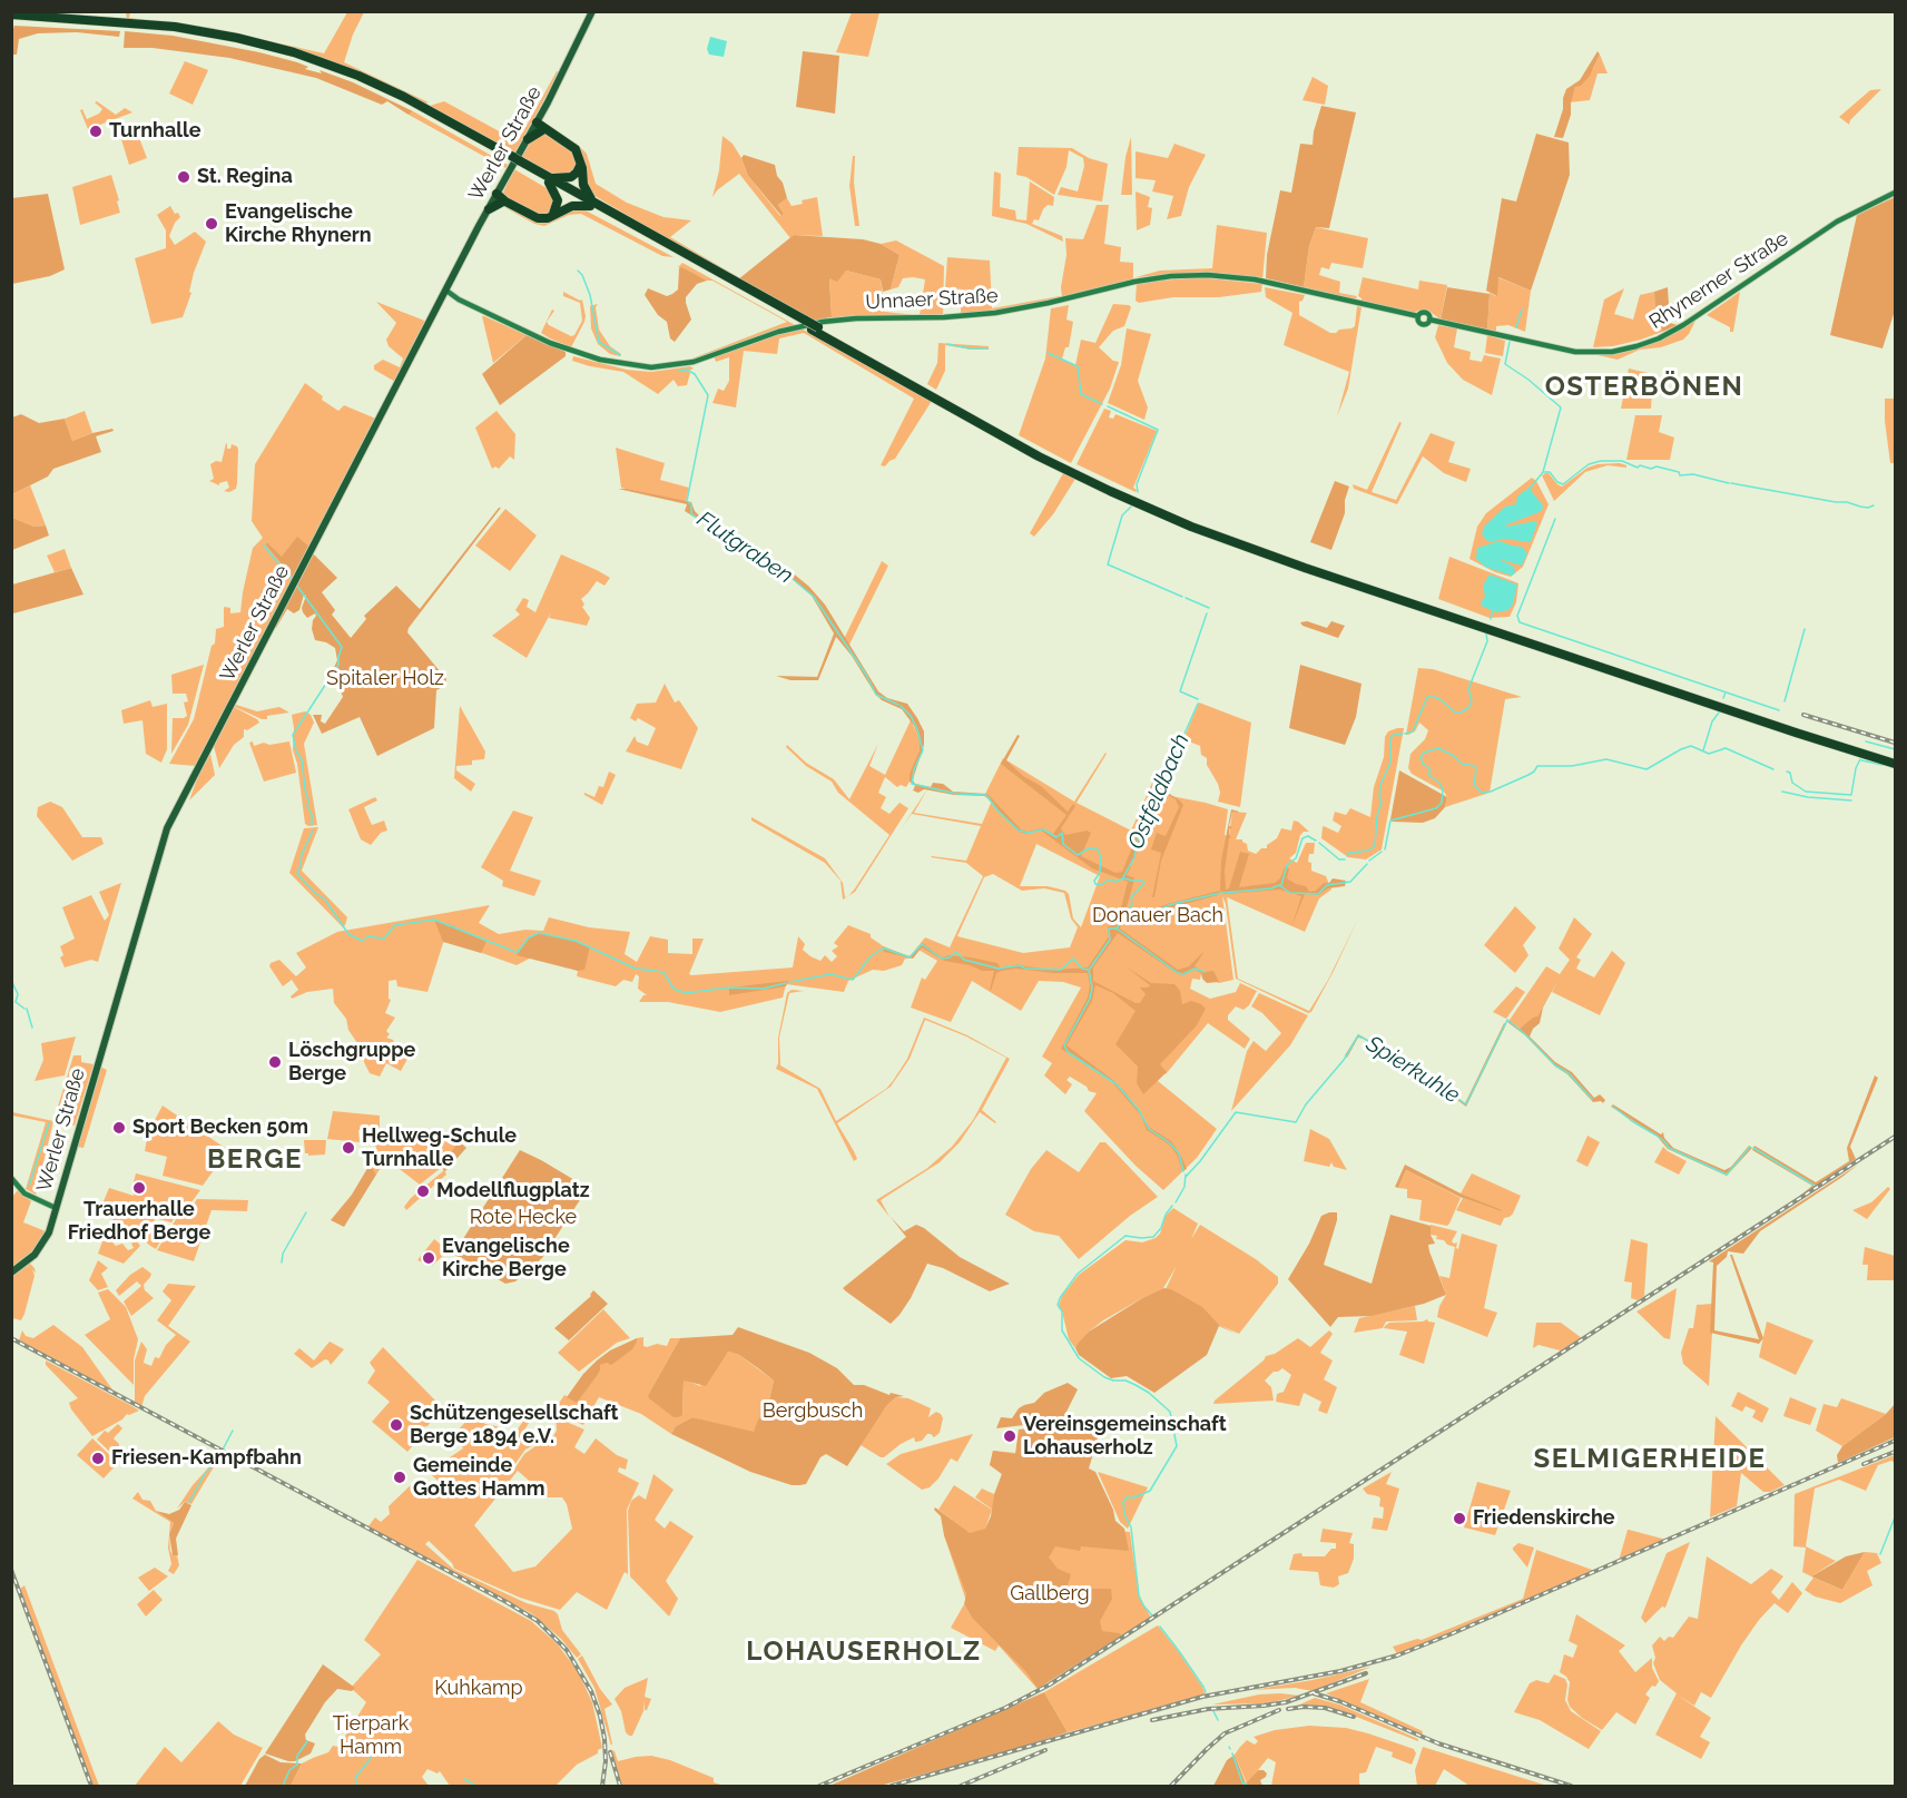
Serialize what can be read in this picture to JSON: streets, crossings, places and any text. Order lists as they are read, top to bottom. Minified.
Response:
{"streets":{"main road":["Werler Straße","Rhynerner Straße","Unnaer Straße"]},"crossings":[["Werler Straße","Unnaer Straße"],["Rhynerner Straße","Unnaer Straße"]],"districts":["OSTERBÖNEN","BERGE","SELMIGERHEIDE","LOHAUSERHOLZ"],"water":["Flutgraben","Ostfeldbach","Spierkuhle"],"parks":["Spitaler Holz","Donauer Bach","Rote Hecke","Bergbusch","Gallberg","Kuhkamp","Tierpark Hamm"],"places":["Turnhalle","St. Regina","Evangelische Kirche Rhynern","Löschgruppe Berge","Sport Becken 50m","Hellweg-Schule Turnhalle","Trauerhalle Friedhof Berge","Modellflugplatz","Evangelische Kirche Berge","Schützengesellschaft Berge 1894 e.V.","Vereinsgemeinschaft Lohauserholz","Friesen-Kampfbahn","Gemeinde Gottes Hamm","Friedenskirche"]}
